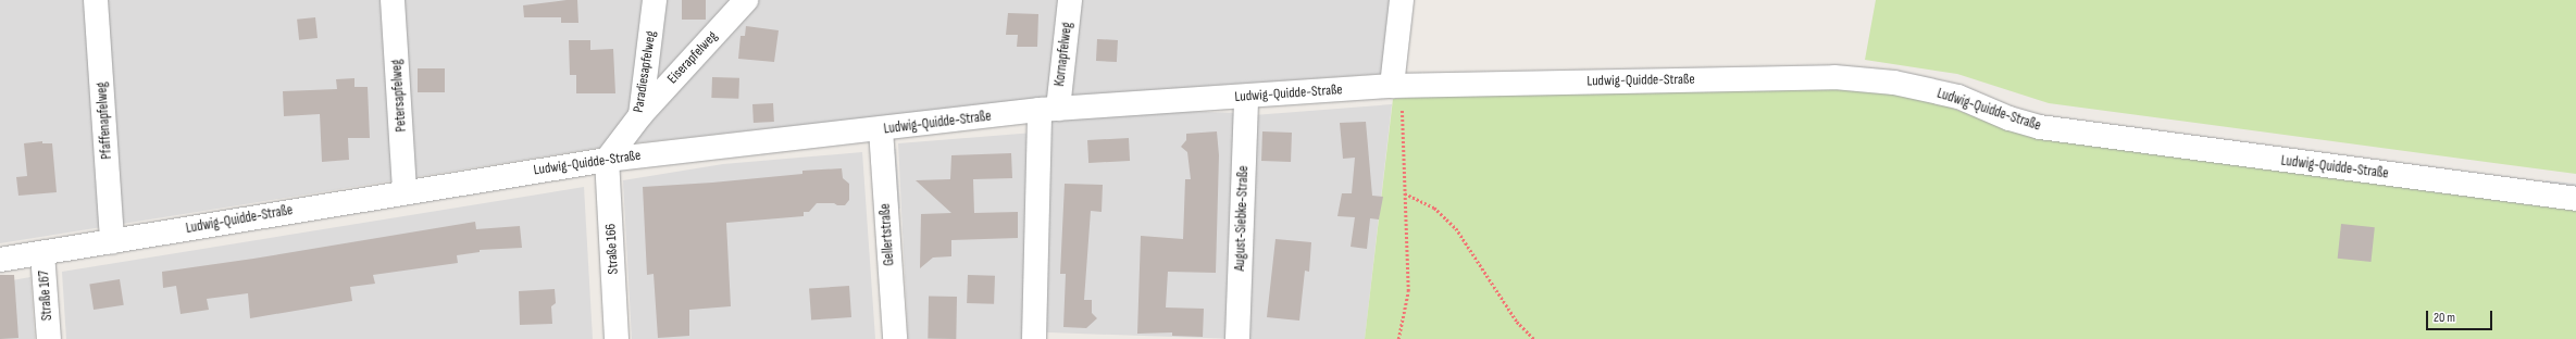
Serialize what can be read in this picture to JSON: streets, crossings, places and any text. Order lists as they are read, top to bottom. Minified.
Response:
{"streets":{"street":["Kornapfelweg","Eiserapfelweg","Paradiesapfelweg","Ludwig-Quidde-Straße","Petersapfelweg","Pfaffenapfelweg","August-Siebke-Straße","Gellertstraße","Straße 166","Straße 167"]},"crossings":[["Kornapfelweg","Ludwig-Quidde-Straße"],["Eiserapfelweg","Paradiesapfelweg"],["Paradiesapfelweg","Ludwig-Quidde-Straße"],["Paradiesapfelweg","Straße 166"],["Ludwig-Quidde-Straße","Petersapfelweg"],["Ludwig-Quidde-Straße","Pfaffenapfelweg"],["Ludwig-Quidde-Straße","August-Siebke-Straße"],["Ludwig-Quidde-Straße","Gellertstraße"],["Ludwig-Quidde-Straße","Straße 166"],["Ludwig-Quidde-Straße","Straße 167"]],"scale_bar":"20 m"}
